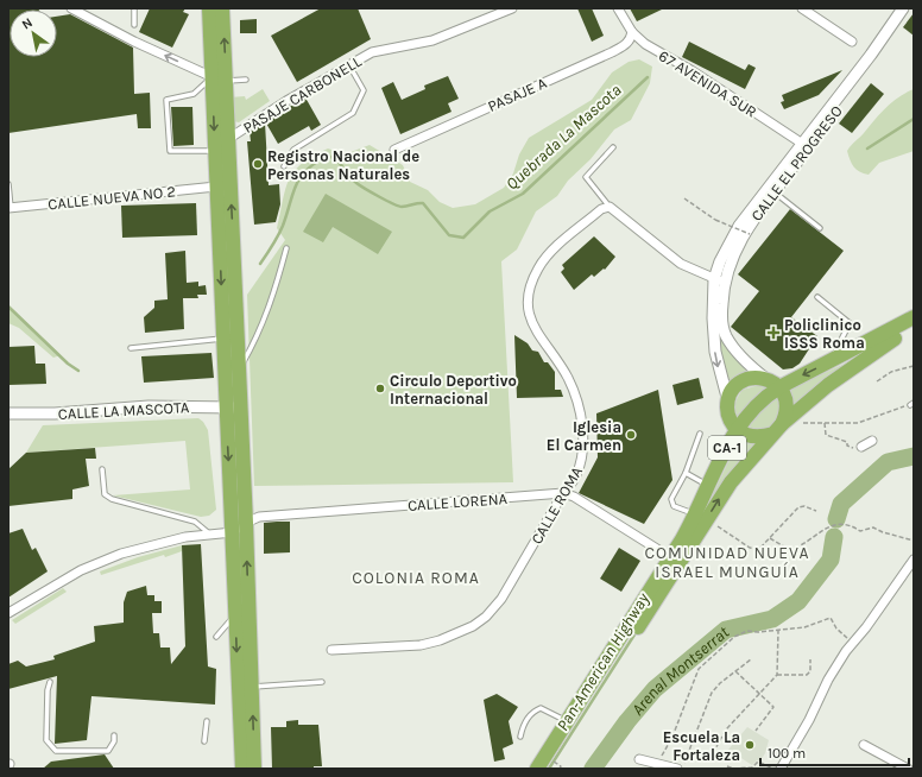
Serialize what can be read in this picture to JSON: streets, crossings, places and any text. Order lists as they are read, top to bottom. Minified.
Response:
{"streets":{"highway":["CA-1"],"street":["67 AVENIDA SUR","PASAJE CARBONELL","PASAJE A","CALLE EL PROGRESO","CALLE NUEVA NO 2","CALLE LA MASCOTA","CALLE LORENA","CALLE ROMA"]},"crossings":[["67 AVENIDA SUR","PASAJE A"],["67 AVENIDA SUR","CALLE EL PROGRESO"],["CALLE EL PROGRESO","CA-1"],["CALLE LORENA","CALLE ROMA"]],"districts":["COMUNIDAD NUEVA ISRAEL MUNGUÍA","COLONIA ROMA"],"water":["Quebrada La Mascota","Pan-American Highway","Arenal Montserrat"],"places":{"other":["Registro Nacional de Personas Naturales","Circulo Deportivo Internacional","Iglesia El Carmen","Escuela La Fortaleza"],"health":["Policlinico ISSS Roma"]},"scale_bar":"100 m","north":"top left"}
